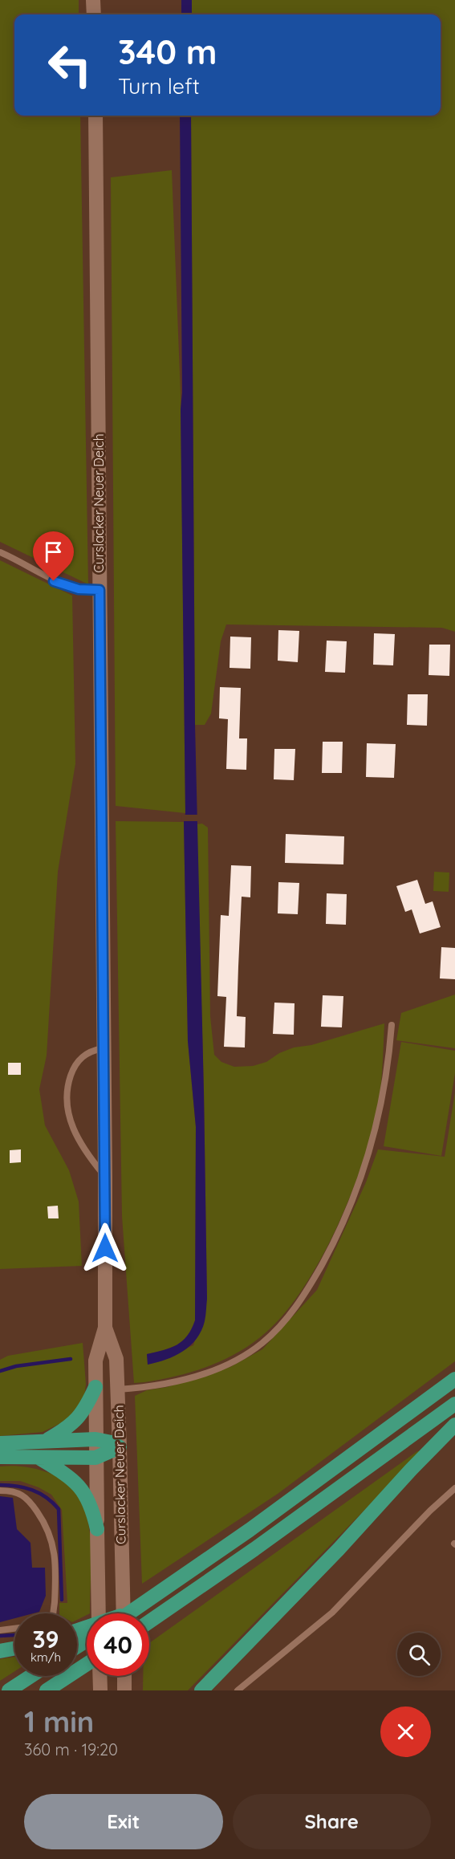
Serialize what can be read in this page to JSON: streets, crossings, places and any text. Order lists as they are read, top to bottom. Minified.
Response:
{"streets":{"street":["Curslacker Neuer Deich"]},"page":{"turn":["340 m","Turn left"],"speed":"39 km/h","limit":"40","heading":["1 min","360 m · 19:20"],"buttons":["Exit","Share"]}}
